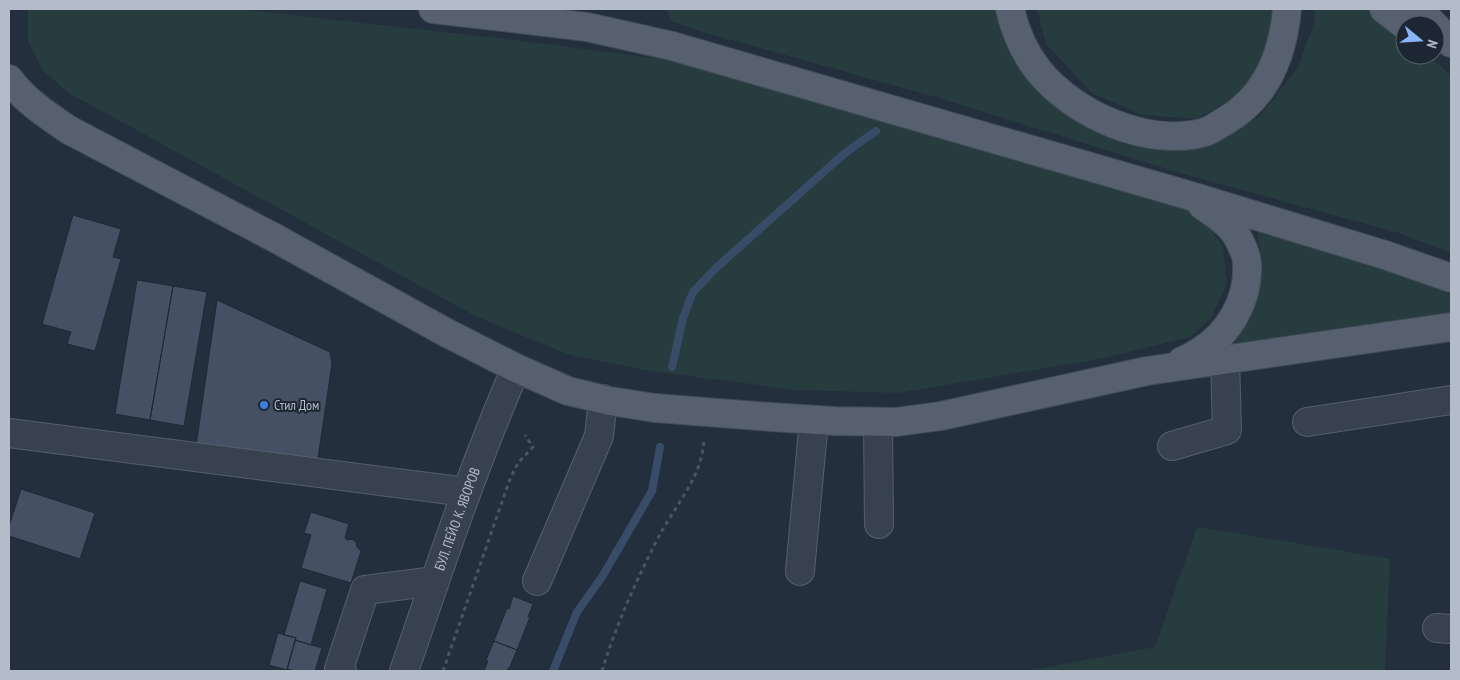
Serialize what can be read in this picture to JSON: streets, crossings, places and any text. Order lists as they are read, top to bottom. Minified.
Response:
{"streets":{"street":["БУЛ. ПЕЙО К. ЯВОРОВ"]},"places":["Стил Дом"],"north":"right"}
